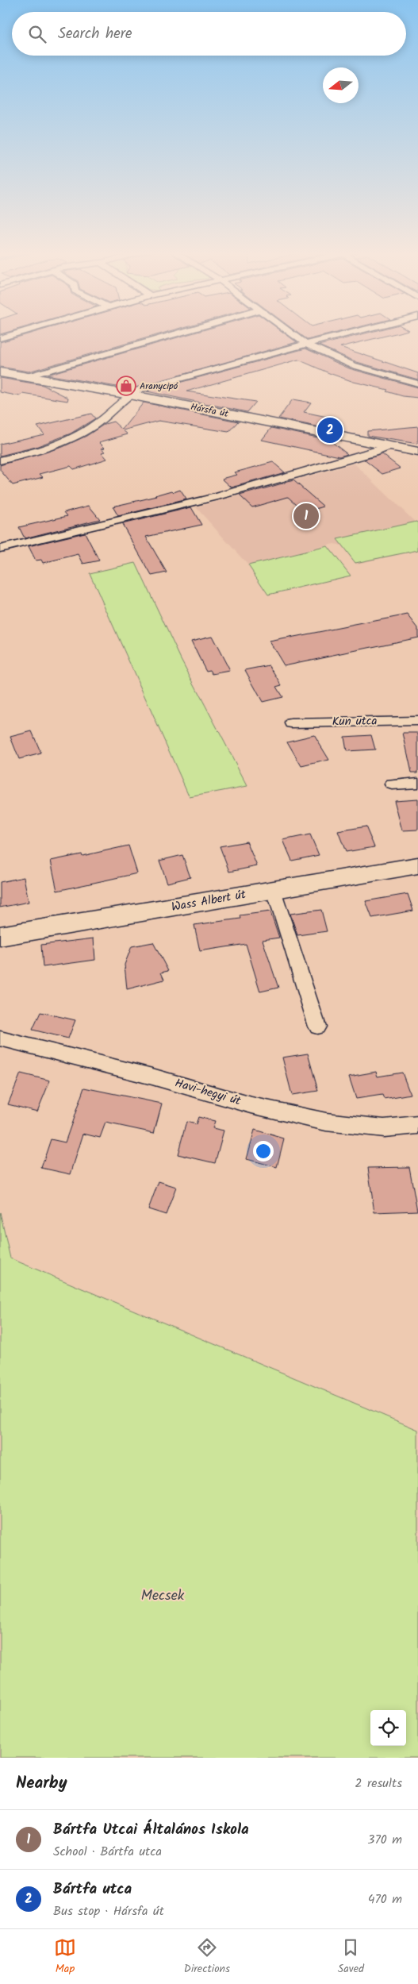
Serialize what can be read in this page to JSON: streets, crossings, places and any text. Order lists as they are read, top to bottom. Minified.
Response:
{"streets":{"street":["Hársfa út","Kun utca","Wass Albert út","Havi-hegyi út"]},"parks":["Mecsek"],"places":{"shop":["Aranycipó"]},"north":"left","page":{"search":"Search here","pins":["2","1"],"heading":["Nearby","2 results"],"list":[{"mark":"1","name":"Bártfa Utcai Általános Iskola","note":"School · Bártfa utca","value":"370 m"},{"mark":"2","name":"Bártfa utca","note":"Bus stop · Hársfa út","value":"470 m"}],"nav":["Map","Directions","Saved"]}}
